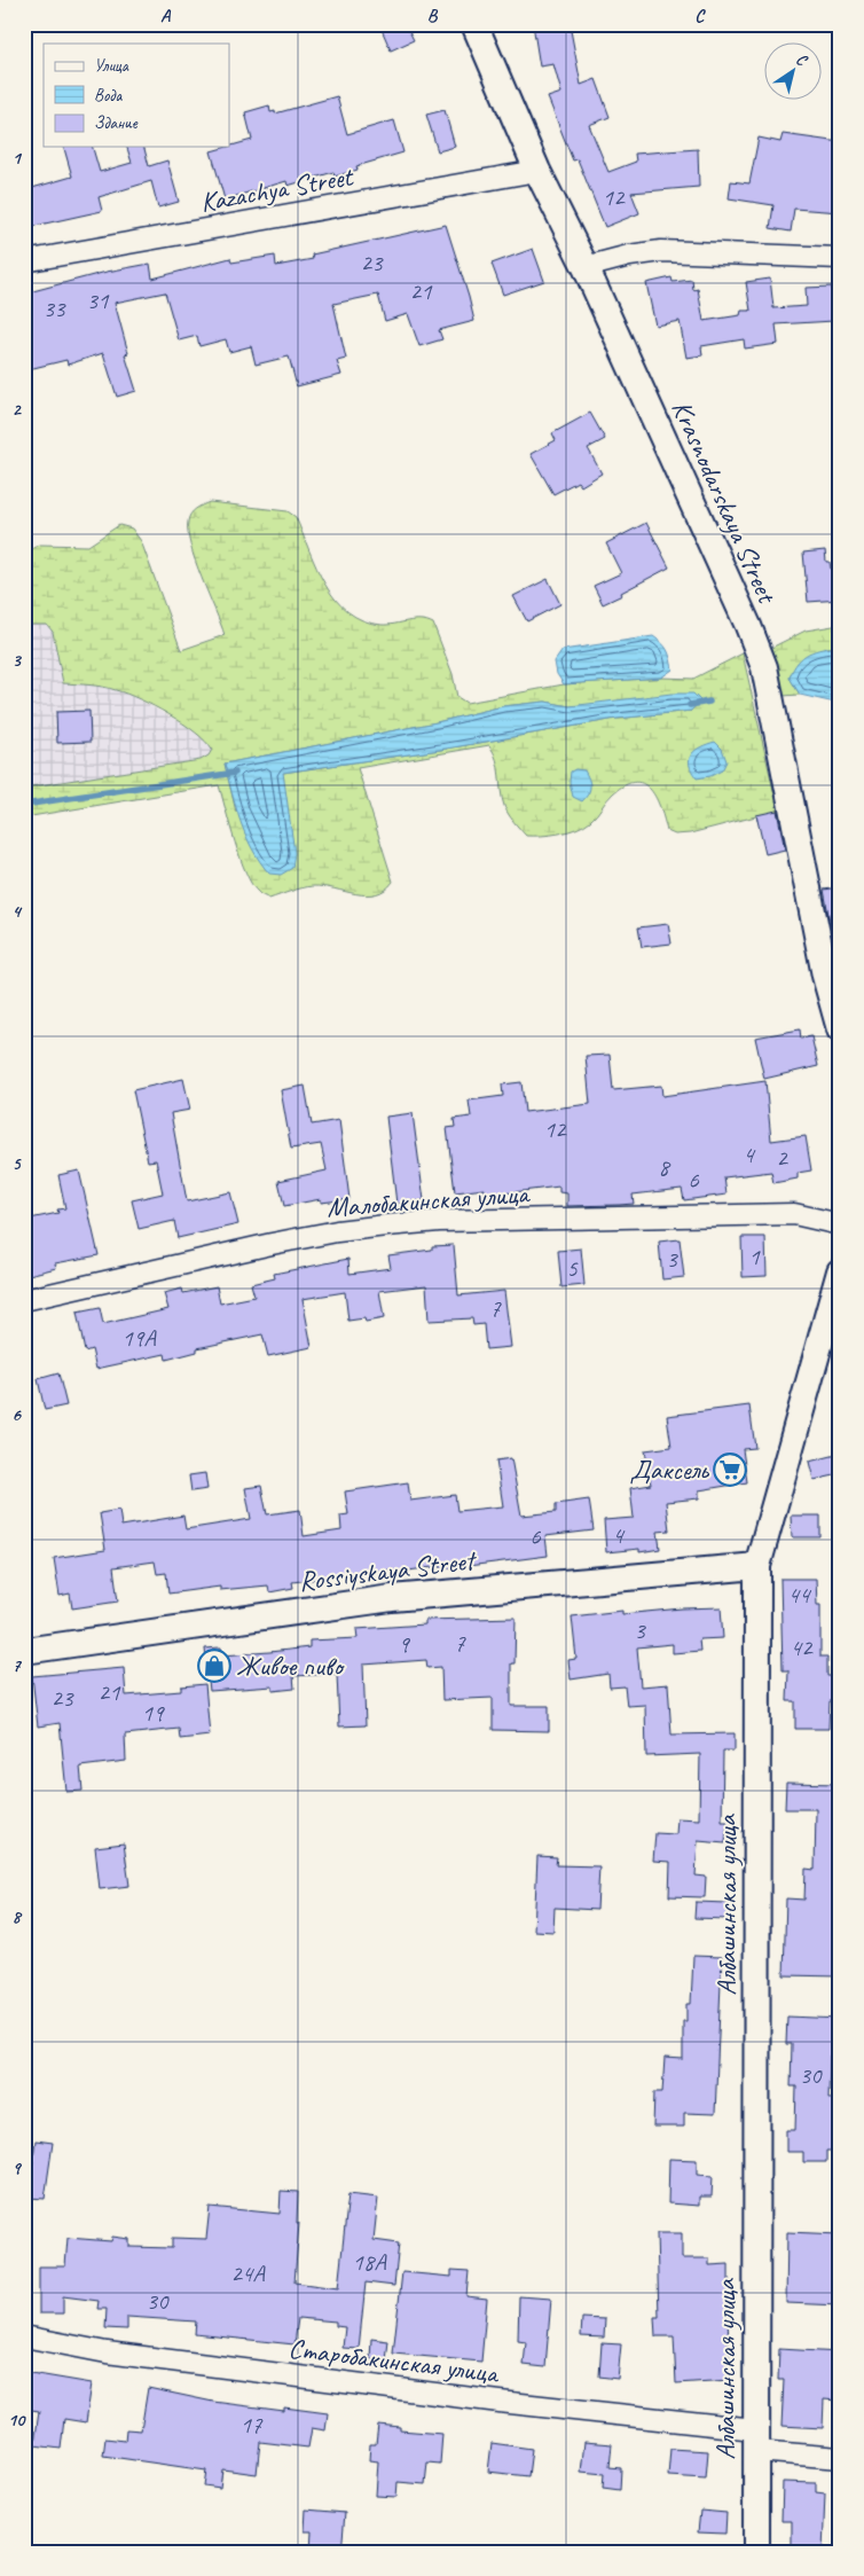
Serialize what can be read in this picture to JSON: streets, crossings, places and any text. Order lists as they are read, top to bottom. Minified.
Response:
{"streets":{"street":["Kazachya Street","Krasnodarskaya Street","Малобакинская улица","Rossiyskaya Street","Албашинская улица","Старобакинская улица"]},"crossings":[["Kazachya Street","Krasnodarskaya Street"],["Rossiyskaya Street","Албашинская улица"],["Албашинская улица","Старобакинская улица"]],"places":{"supermarket":["Даксель"],"shop":["Живое пиво"]},"house_numbers":["12","23","21","31","33","12","4","2","8","6","1","3","5","7","19А","4","6","44","3","7","9","42","21","23","19","30","18А","24А","30","17"],"legend":["Улица","Вода","Здание"],"north":"top right","grid":{"columns":["A","B","C"],"rows":["1","2","3","4","5","6","7","8","9","10"]}}
